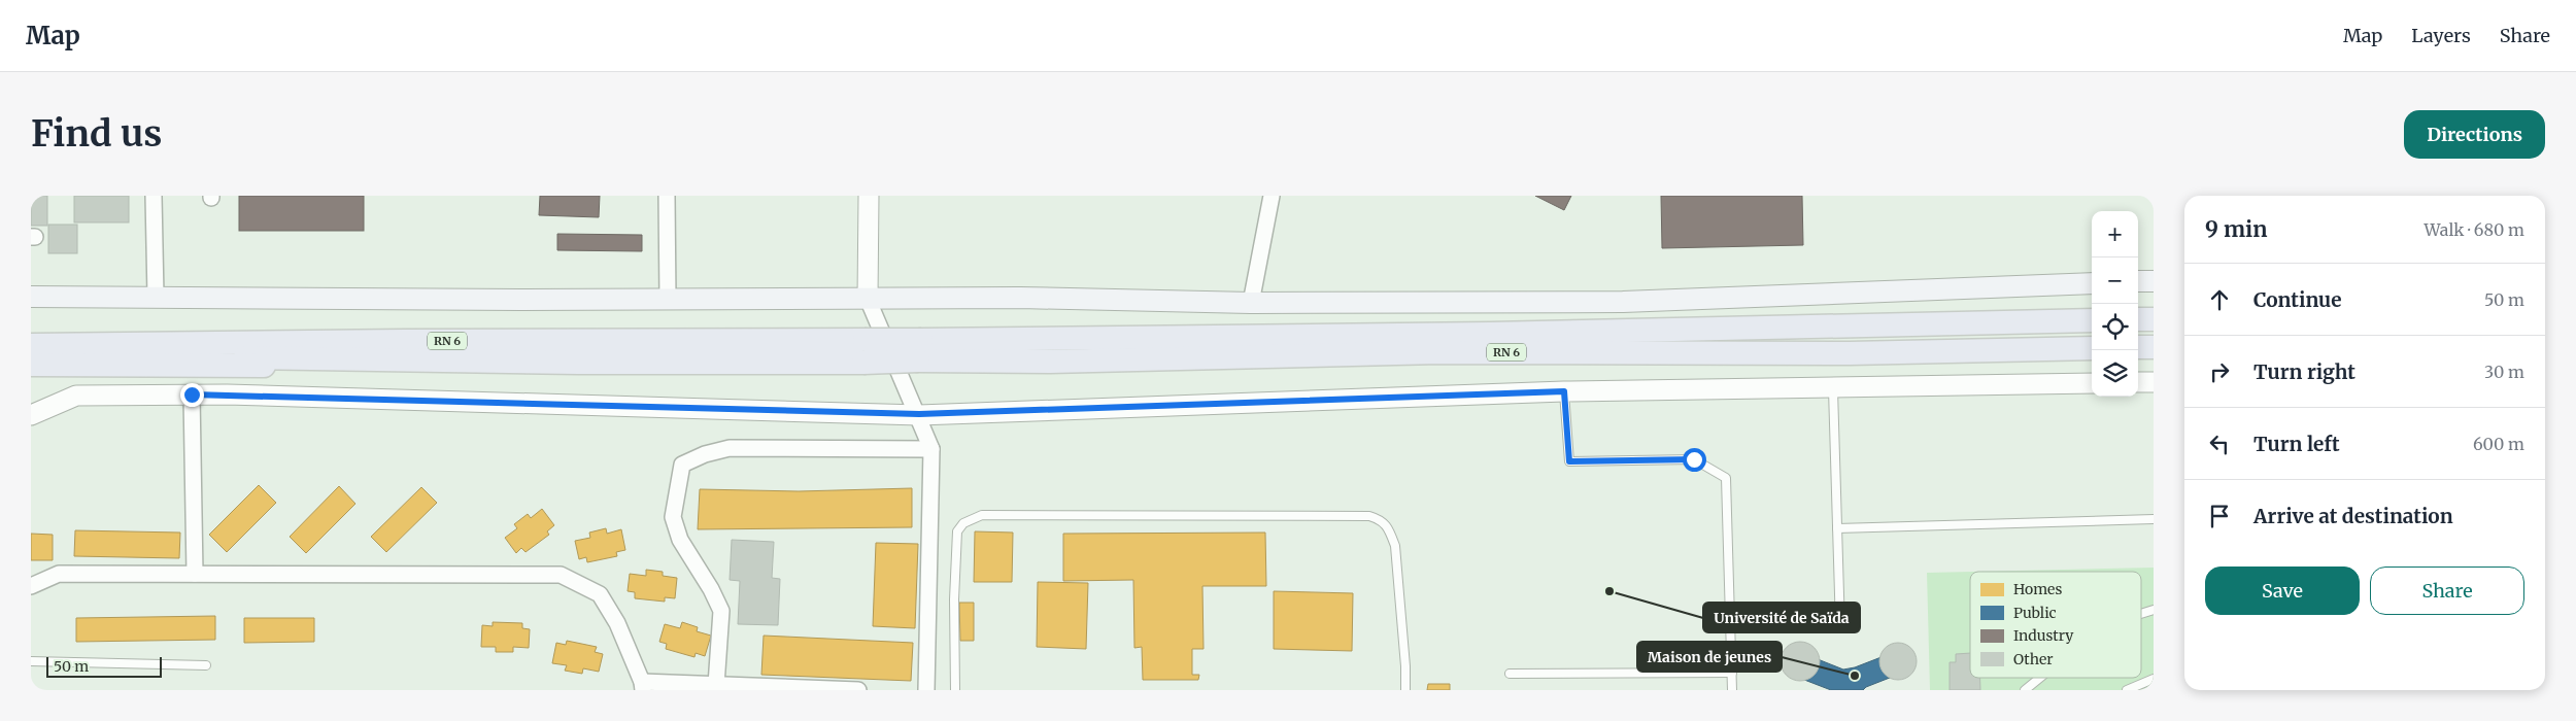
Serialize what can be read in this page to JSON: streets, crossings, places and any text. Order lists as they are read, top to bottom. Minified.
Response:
{"streets":{"main road":["RN 6"]},"places":["Université de Saïda","Maison de jeunes"],"legend":["Homes","Public","Industry","Other"],"scale_bar":"50 m","page":{"header":"Map","nav":["Map","Layers","Share"],"buttons":["Directions",["Save","Share"]],"title":"Find us","heading":["9 min","Walk · 680 m"],"map_buttons":["+","−"],"list":[["Continue","50 m"],["Turn right","30 m"],["Turn left","600 m"],"Arrive at destination"],"scale":"50 m"}}
